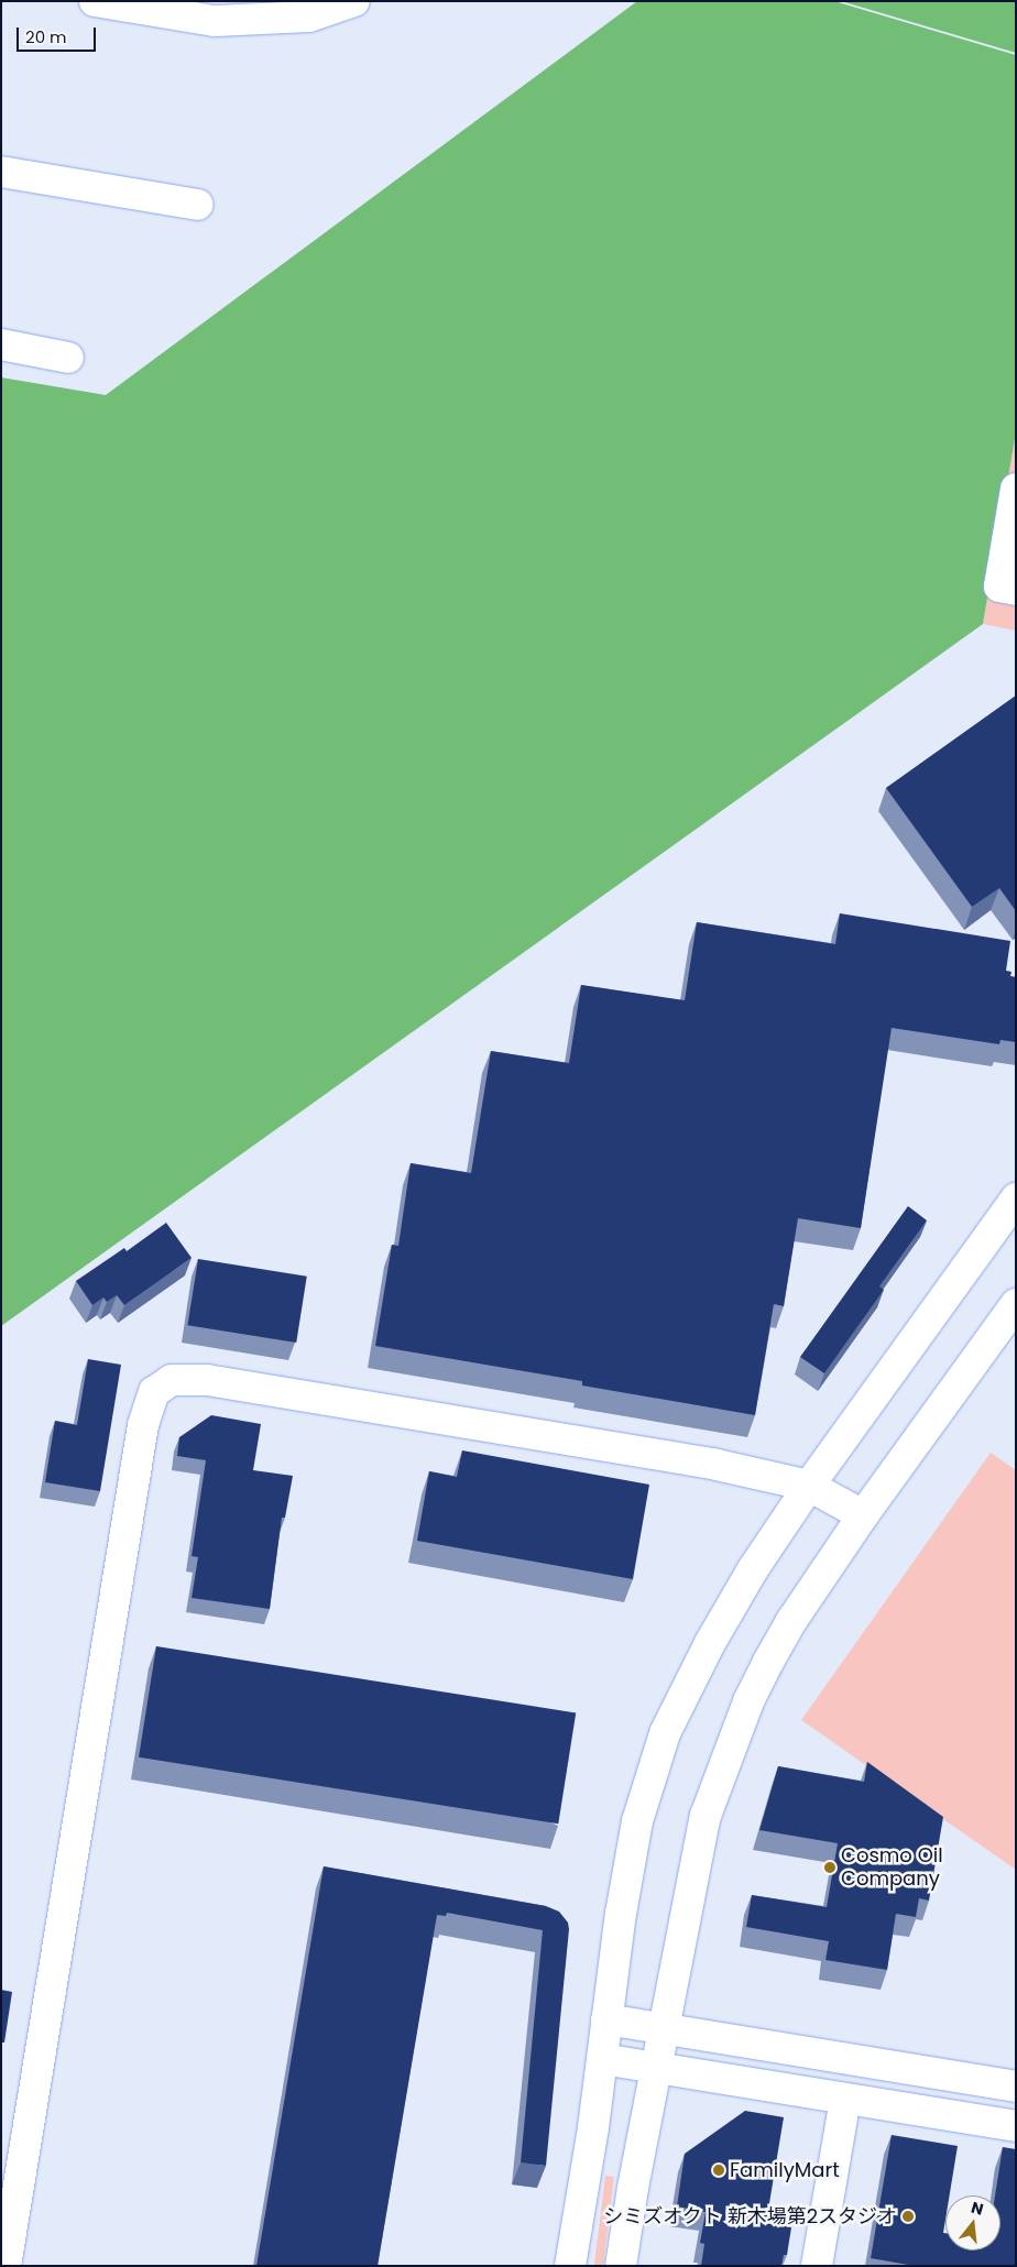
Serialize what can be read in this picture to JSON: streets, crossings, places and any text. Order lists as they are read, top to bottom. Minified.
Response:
{"places":["Cosmo Oil Company","FamilyMart","シミズオクト 新木場第2スタジオ"],"scale_bar":"20 m","north":"top"}
